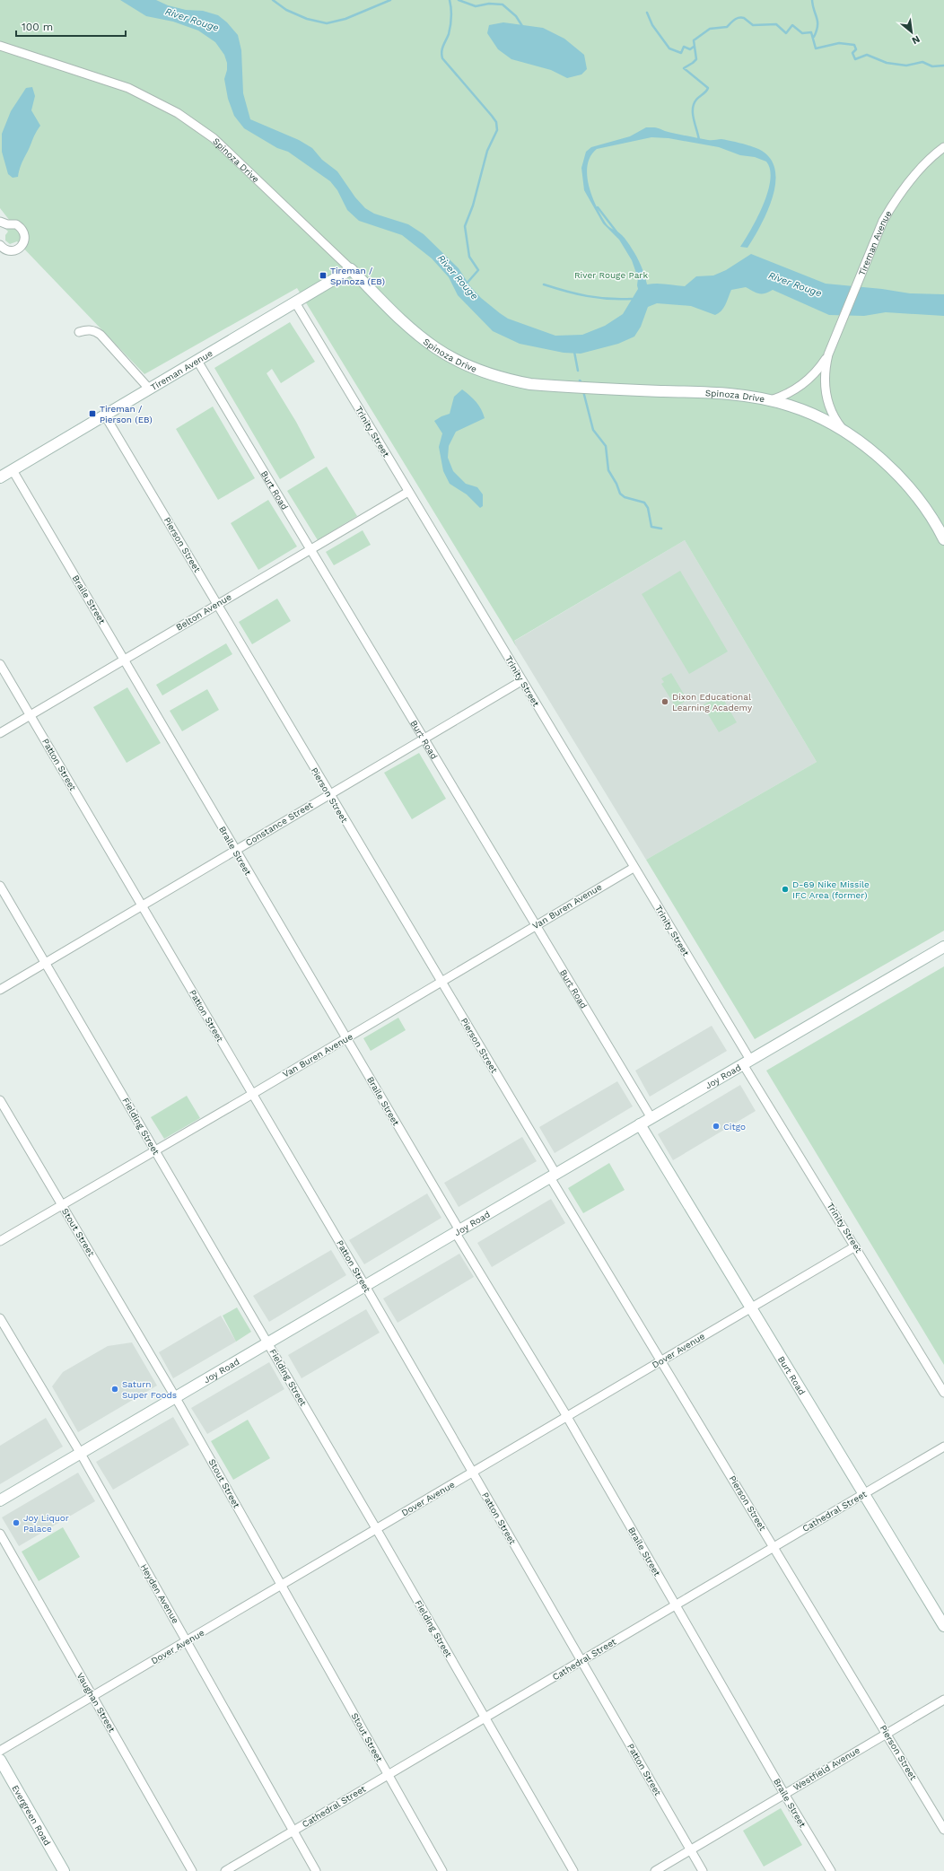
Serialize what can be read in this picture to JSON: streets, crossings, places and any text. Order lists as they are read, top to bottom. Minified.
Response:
{"streets":{"street":["Spinoza Drive","Tireman Avenue","Trinity Street","Burt Road","Pierson Street","Braile Street","Belton Avenue","Patton Street","Constance Street","Van Buren Avenue","Joy Road","Fielding Street","Stout Street","Dover Avenue","Cathedral Street","Heyden Avenue","Vaughan Street","Westfield Avenue","Evergreen Road"]},"crossings":[["Spinoza Drive","Tireman Avenue"],["Tireman Avenue","Trinity Street"],["Tireman Avenue","Burt Road"],["Tireman Avenue","Pierson Street"],["Tireman Avenue","Braile Street"],["Trinity Street","Belton Avenue"],["Trinity Street","Constance Street"],["Trinity Street","Van Buren Avenue"],["Trinity Street","Joy Road"],["Trinity Street","Dover Avenue"],["Burt Road","Belton Avenue"],["Burt Road","Constance Street"],["Burt Road","Van Buren Avenue"],["Burt Road","Joy Road"],["Burt Road","Dover Avenue"],["Burt Road","Cathedral Street"],["Pierson Street","Belton Avenue"],["Pierson Street","Constance Street"],["Pierson Street","Van Buren Avenue"],["Pierson Street","Joy Road"],["Pierson Street","Dover Avenue"],["Pierson Street","Cathedral Street"],["Pierson Street","Westfield Avenue"],["Braile Street","Belton Avenue"],["Braile Street","Constance Street"],["Braile Street","Van Buren Avenue"],["Braile Street","Joy Road"],["Braile Street","Dover Avenue"],["Braile Street","Cathedral Street"],["Braile Street","Westfield Avenue"],["Belton Avenue","Patton Street"],["Patton Street","Constance Street"],["Patton Street","Van Buren Avenue"],["Patton Street","Joy Road"],["Patton Street","Dover Avenue"],["Patton Street","Cathedral Street"],["Patton Street","Westfield Avenue"],["Constance Street","Fielding Street"],["Van Buren Avenue","Fielding Street"],["Van Buren Avenue","Stout Street"],["Joy Road","Fielding Street"],["Joy Road","Stout Street"],["Joy Road","Heyden Avenue"],["Fielding Street","Dover Avenue"],["Fielding Street","Cathedral Street"],["Stout Street","Dover Avenue"],["Stout Street","Cathedral Street"],["Dover Avenue","Heyden Avenue"],["Dover Avenue","Vaughan Street"],["Cathedral Street","Heyden Avenue"]],"water":["River Rouge"],"parks":["River Rouge Park"],"places":{"transit":["Tireman / Spinoza (EB)","Tireman / Pierson (EB)"],"other":["Dixon Educational Learning Academy","D-69 Nike Missile IFC Area (former)","Citgo","Saturn Super Foods","Joy Liquor Palace"]},"scale_bar":"100 m","north":"bottom right"}
